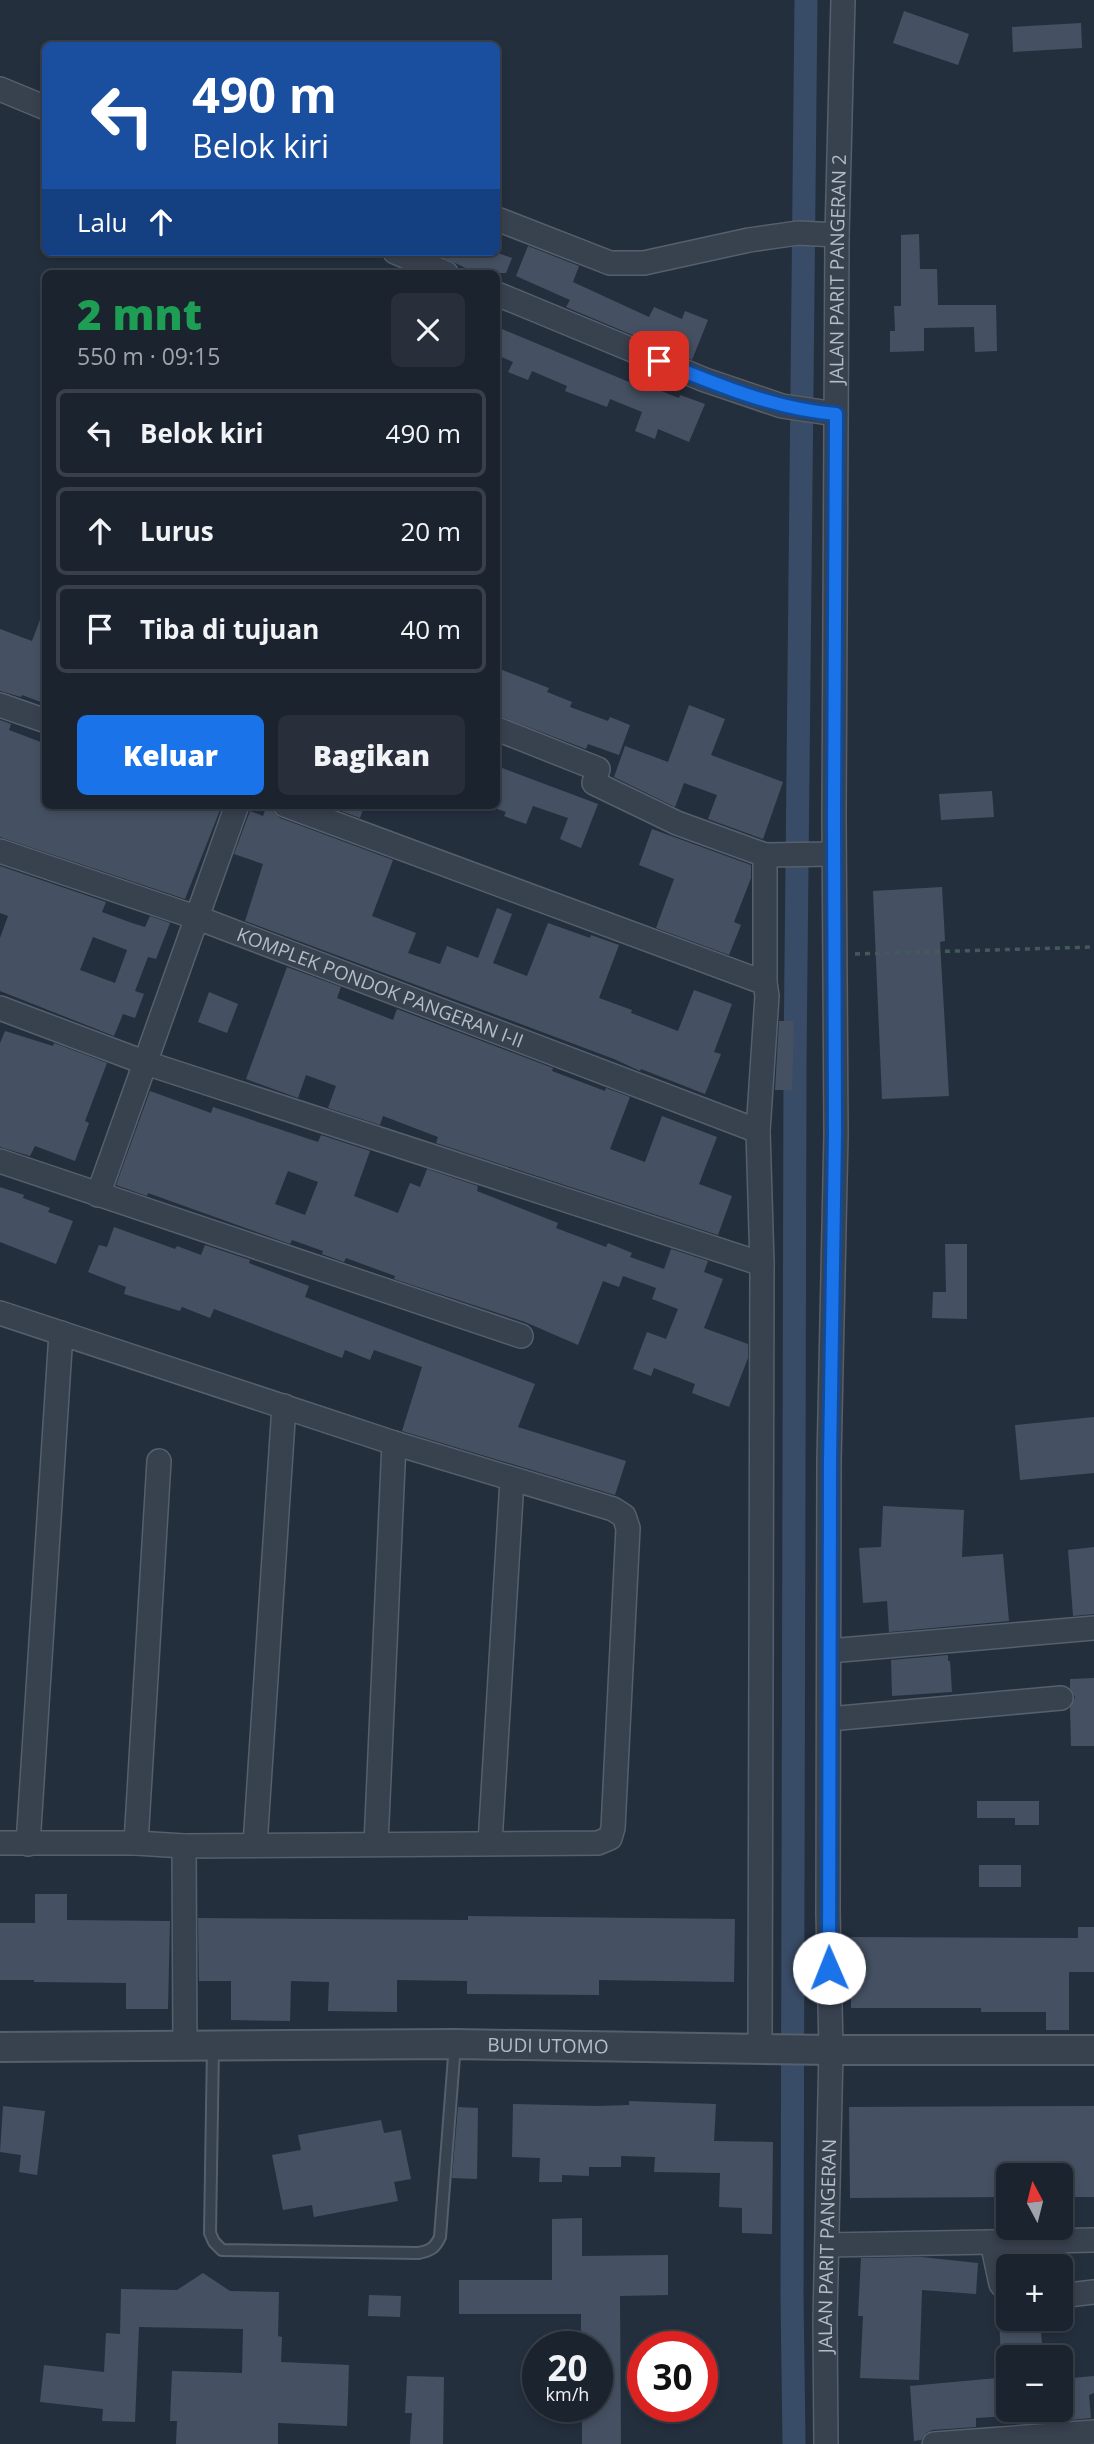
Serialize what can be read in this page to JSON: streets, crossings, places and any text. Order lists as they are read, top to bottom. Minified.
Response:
{"streets":{"street":["JALAN PARIT PANGERAN 2","KOMPLEK PONDOK PANGERAN I-II","BUDI UTOMO","JALAN PARIT PANGERAN"]},"crossings":[["JALAN PARIT PANGERAN 2","BUDI UTOMO"],["JALAN PARIT PANGERAN 2","JALAN PARIT PANGERAN"],["BUDI UTOMO","JALAN PARIT PANGERAN"]],"north":"top","page":{"turn":["490 m","Belok kiri"],"then":"Lalu","heading":["2 mnt","550 m · 09:15"],"list":[{"name":"Belok kiri","value":"490 m"},{"name":"Lurus","value":"20 m"},{"name":"Tiba di tujuan","value":"40 m"}],"buttons":["Keluar","Bagikan"],"map_buttons":["+","−"],"speed":"20 km/h","limit":"30"}}
